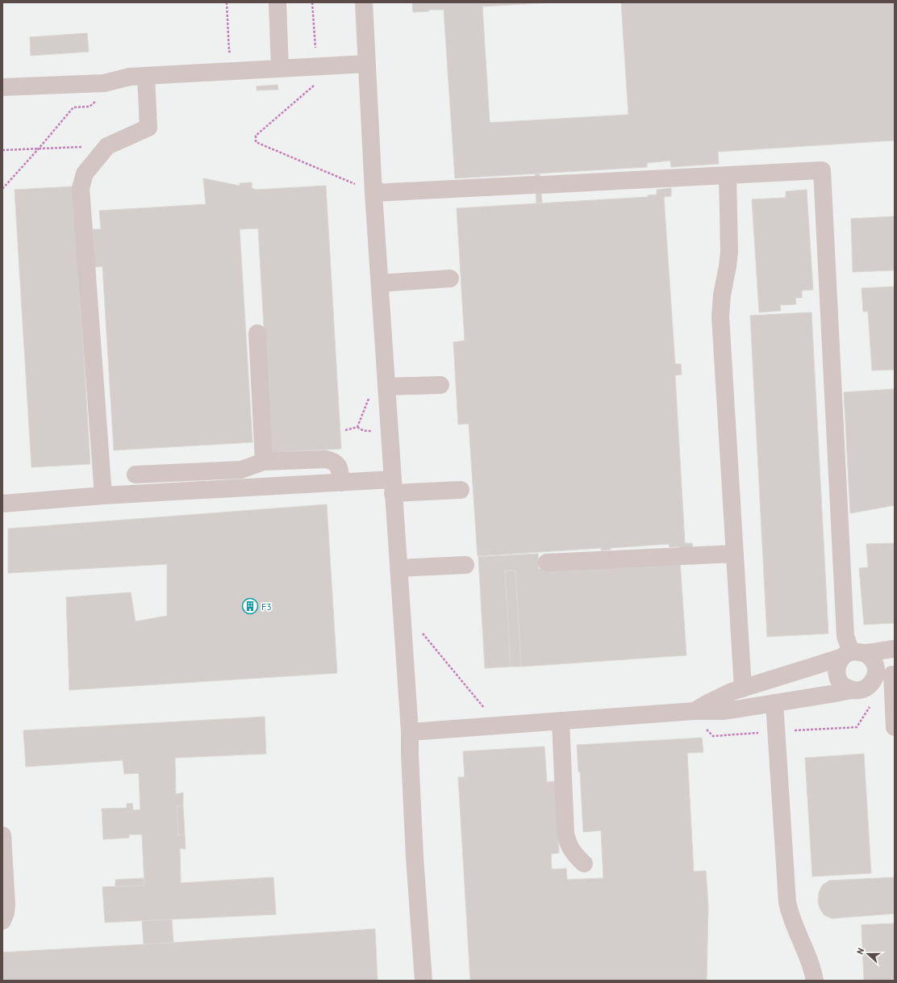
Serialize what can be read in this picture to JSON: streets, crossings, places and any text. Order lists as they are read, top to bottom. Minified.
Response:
{"places":{"building":["F3"]},"north":"left"}
